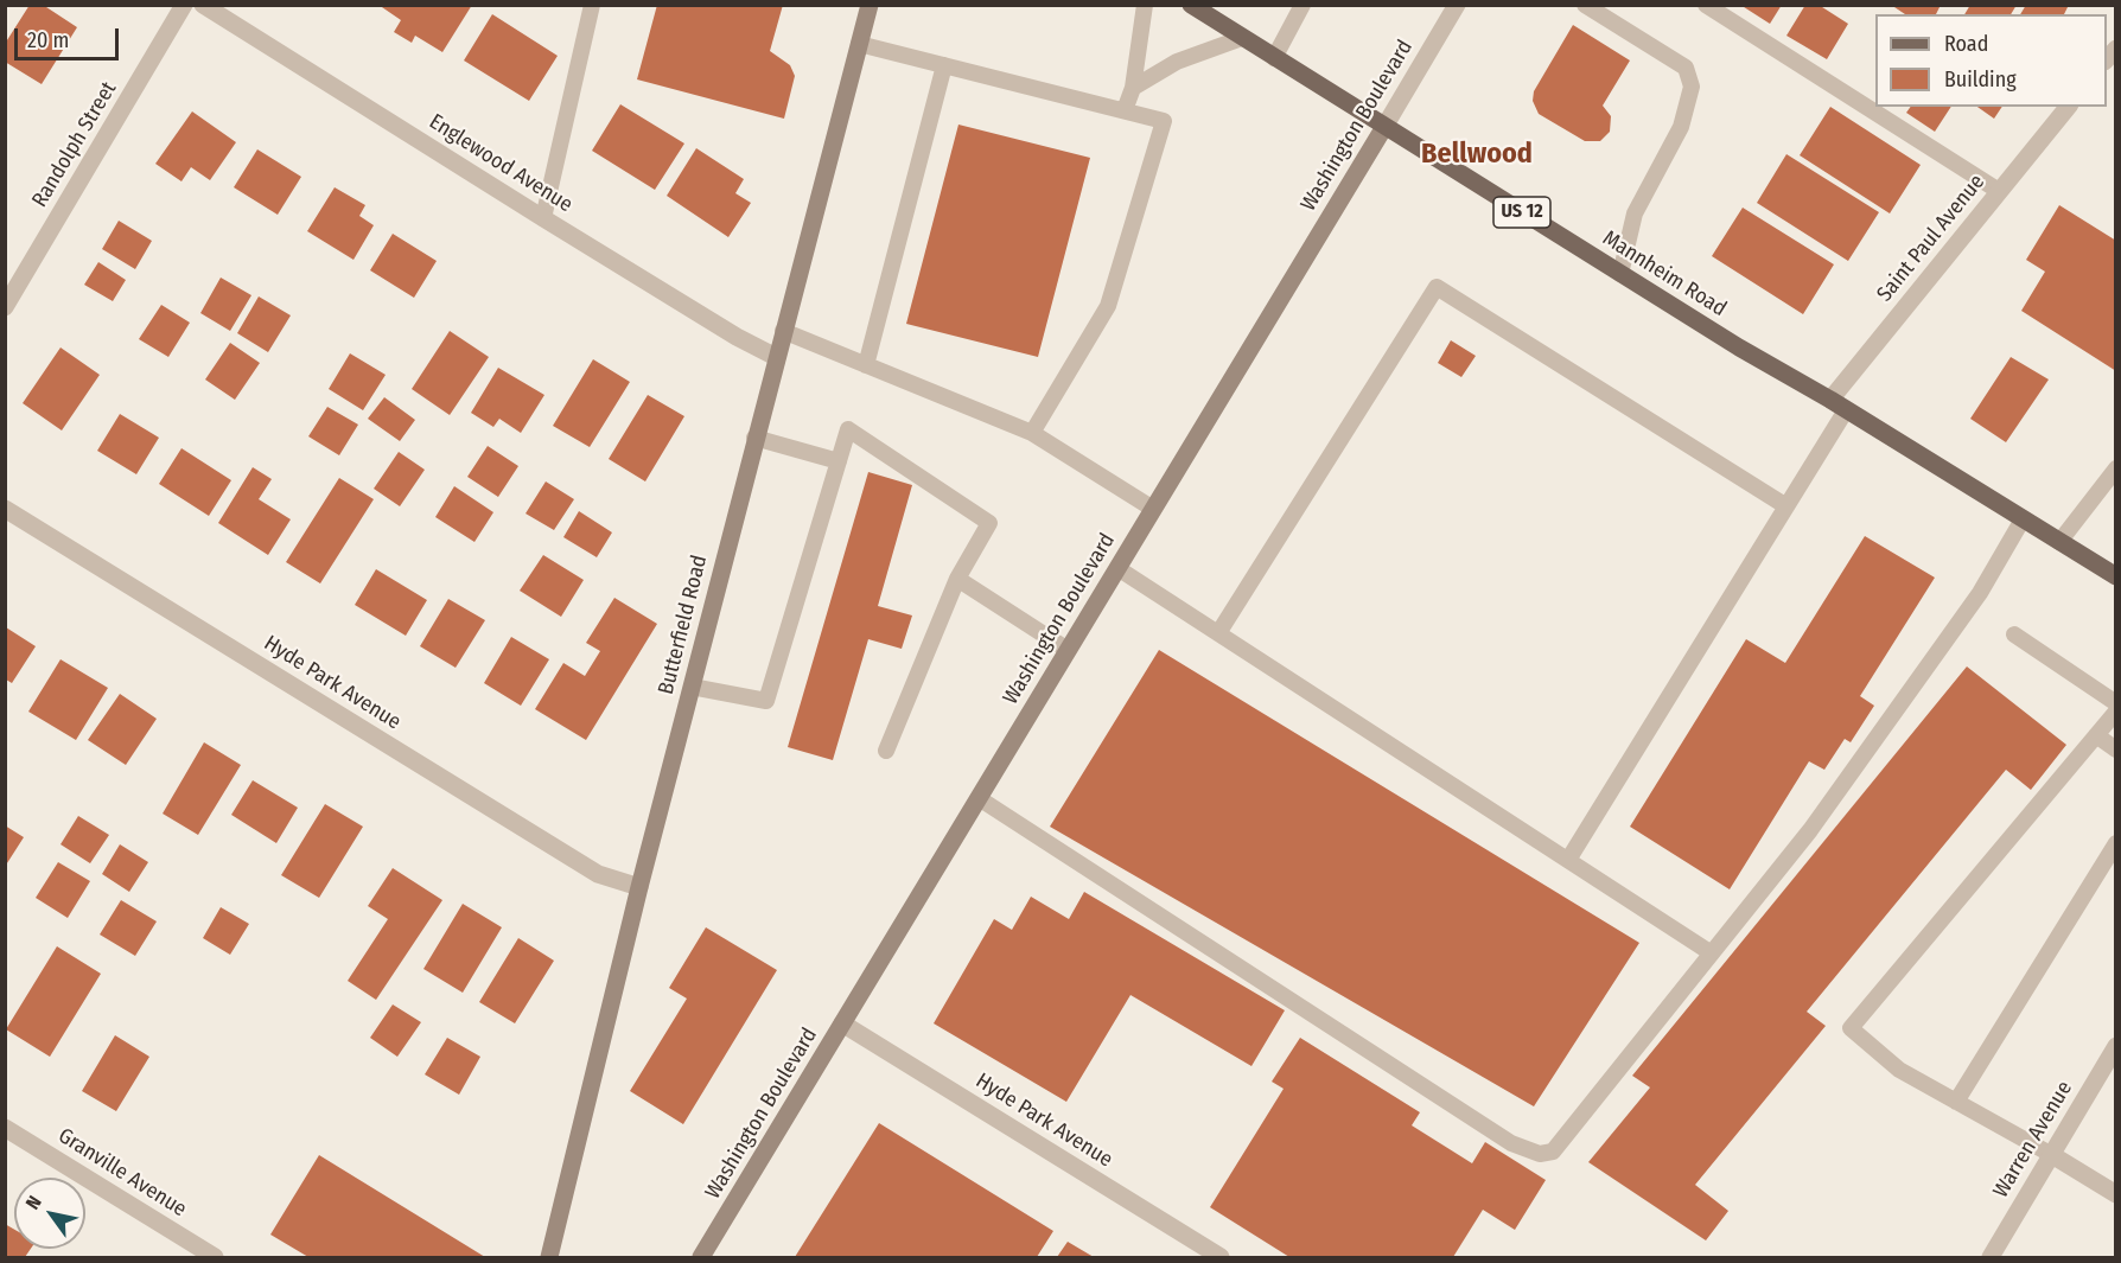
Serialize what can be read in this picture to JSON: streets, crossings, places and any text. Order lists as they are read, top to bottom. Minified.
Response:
{"streets":{"main road":["Washington Boulevard","US 12","Mannheim Road","Butterfield Road"],"street":["Randolph Street","Englewood Avenue","Saint Paul Avenue","Hyde Park Avenue","Warren Avenue","Granville Avenue"]},"crossings":[["Washington Boulevard","Mannheim Road"],["Washington Boulevard","Hyde Park Avenue"],["Englewood Avenue","Butterfield Road"],["Saint Paul Avenue","Mannheim Road"],["Butterfield Road","Hyde Park Avenue"]],"districts":["Bellwood"],"legend":["Road","Building"],"scale_bar":"20 m","north":"top left"}
